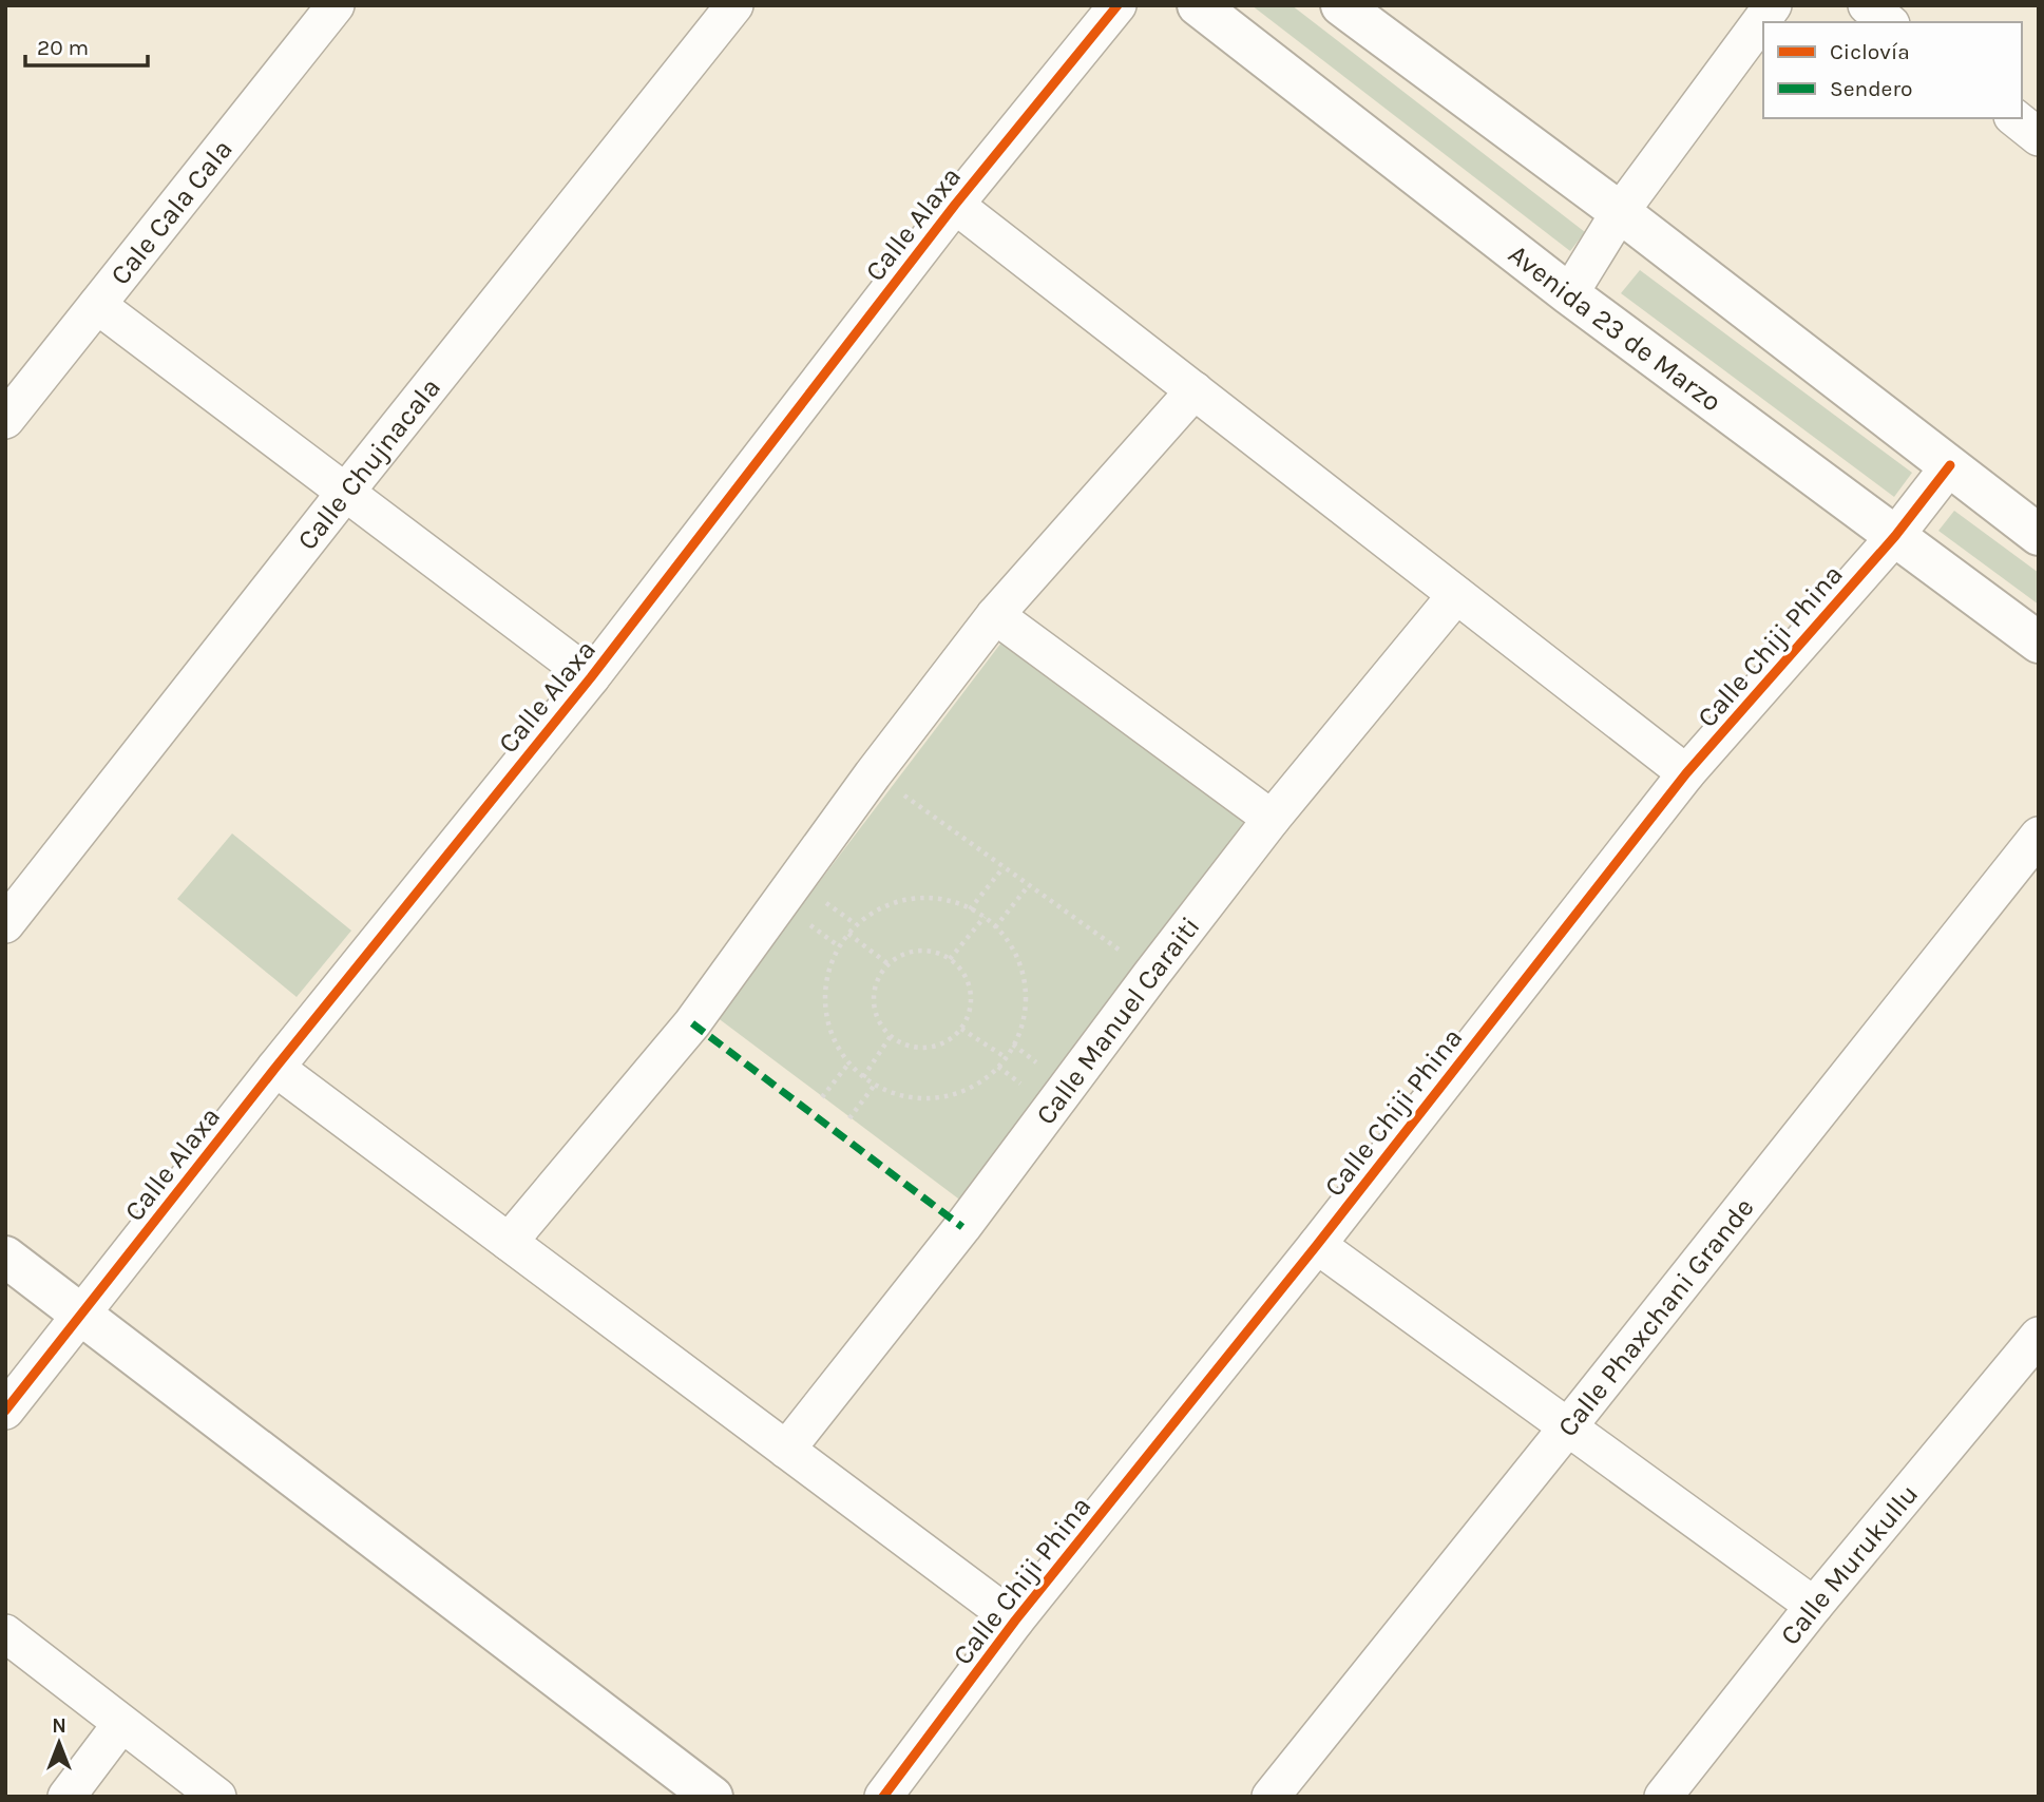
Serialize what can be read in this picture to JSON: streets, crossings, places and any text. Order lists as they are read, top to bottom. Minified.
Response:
{"streets":{"street":["Cale Cala Cala","Calle Alaxa","Avenida 23 de Marzo","Calle Chujnacala","Calle Chiji Phina","Calle Manuel Caraiti","Calle Phaxchani Grande","Calle Murukullu"]},"crossings":[["Avenida 23 de Marzo","Calle Chiji Phina"]],"legend":["Ciclovía","Sendero"],"scale_bar":"20 m","north":"top"}
